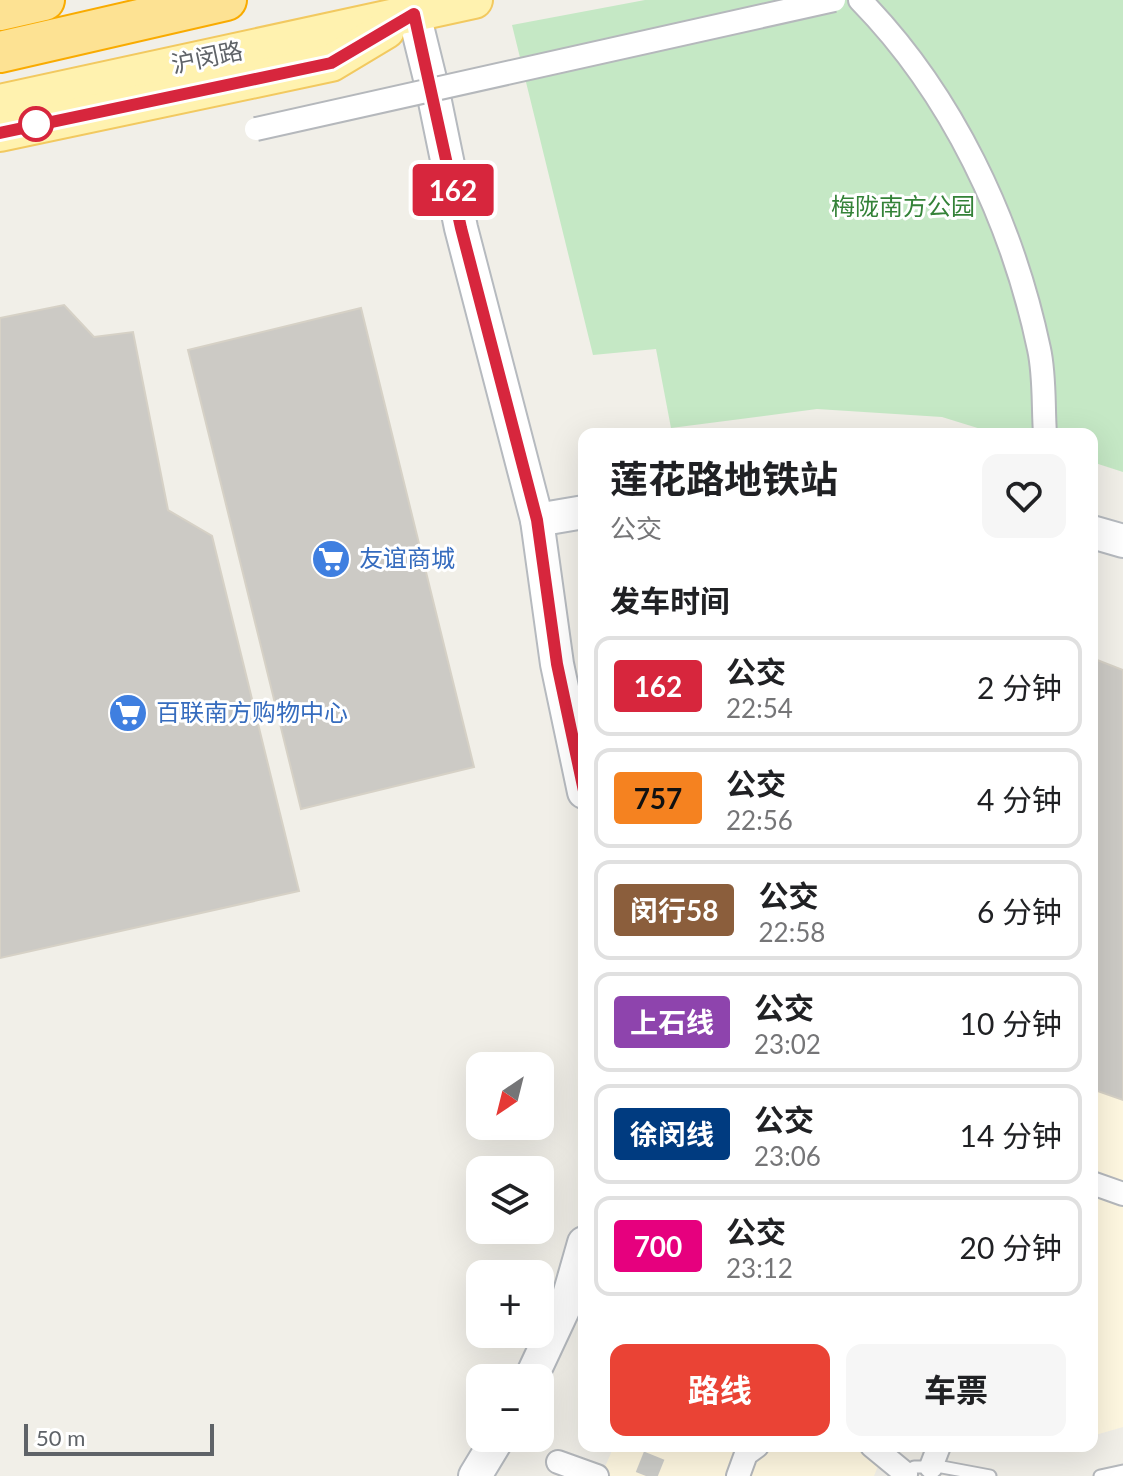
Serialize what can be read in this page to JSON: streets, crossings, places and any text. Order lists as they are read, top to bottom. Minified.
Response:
{"streets":{"main road":["沪闵路"]},"parks":["梅陇南方公园"],"places":{"supermarket":["友谊商城","百联南方购物中心"]},"lines":["bus line 162"],"scale_bar":"50 m","north":"bottom left","page":{"on_map":"162","heading":[["莲花路地铁站","公交"],"发车时间"],"list":[{"mark":"162","name":"公交","note":"22:54","value":"2 分钟"},{"mark":"757","name":"公交","note":"22:56","value":"4 分钟"},{"mark":"闵行58","name":"公交","note":"22:58","value":"6 分钟"},{"mark":"上石线","name":"公交","note":"23:02","value":"10 分钟"},{"mark":"徐闵线","name":"公交","note":"23:06","value":"14 分钟"},{"mark":"700","name":"公交","note":"23:12","value":"20 分钟"}],"map_buttons":["+","−"],"buttons":["路线","车票"],"scale":"50 m"}}
